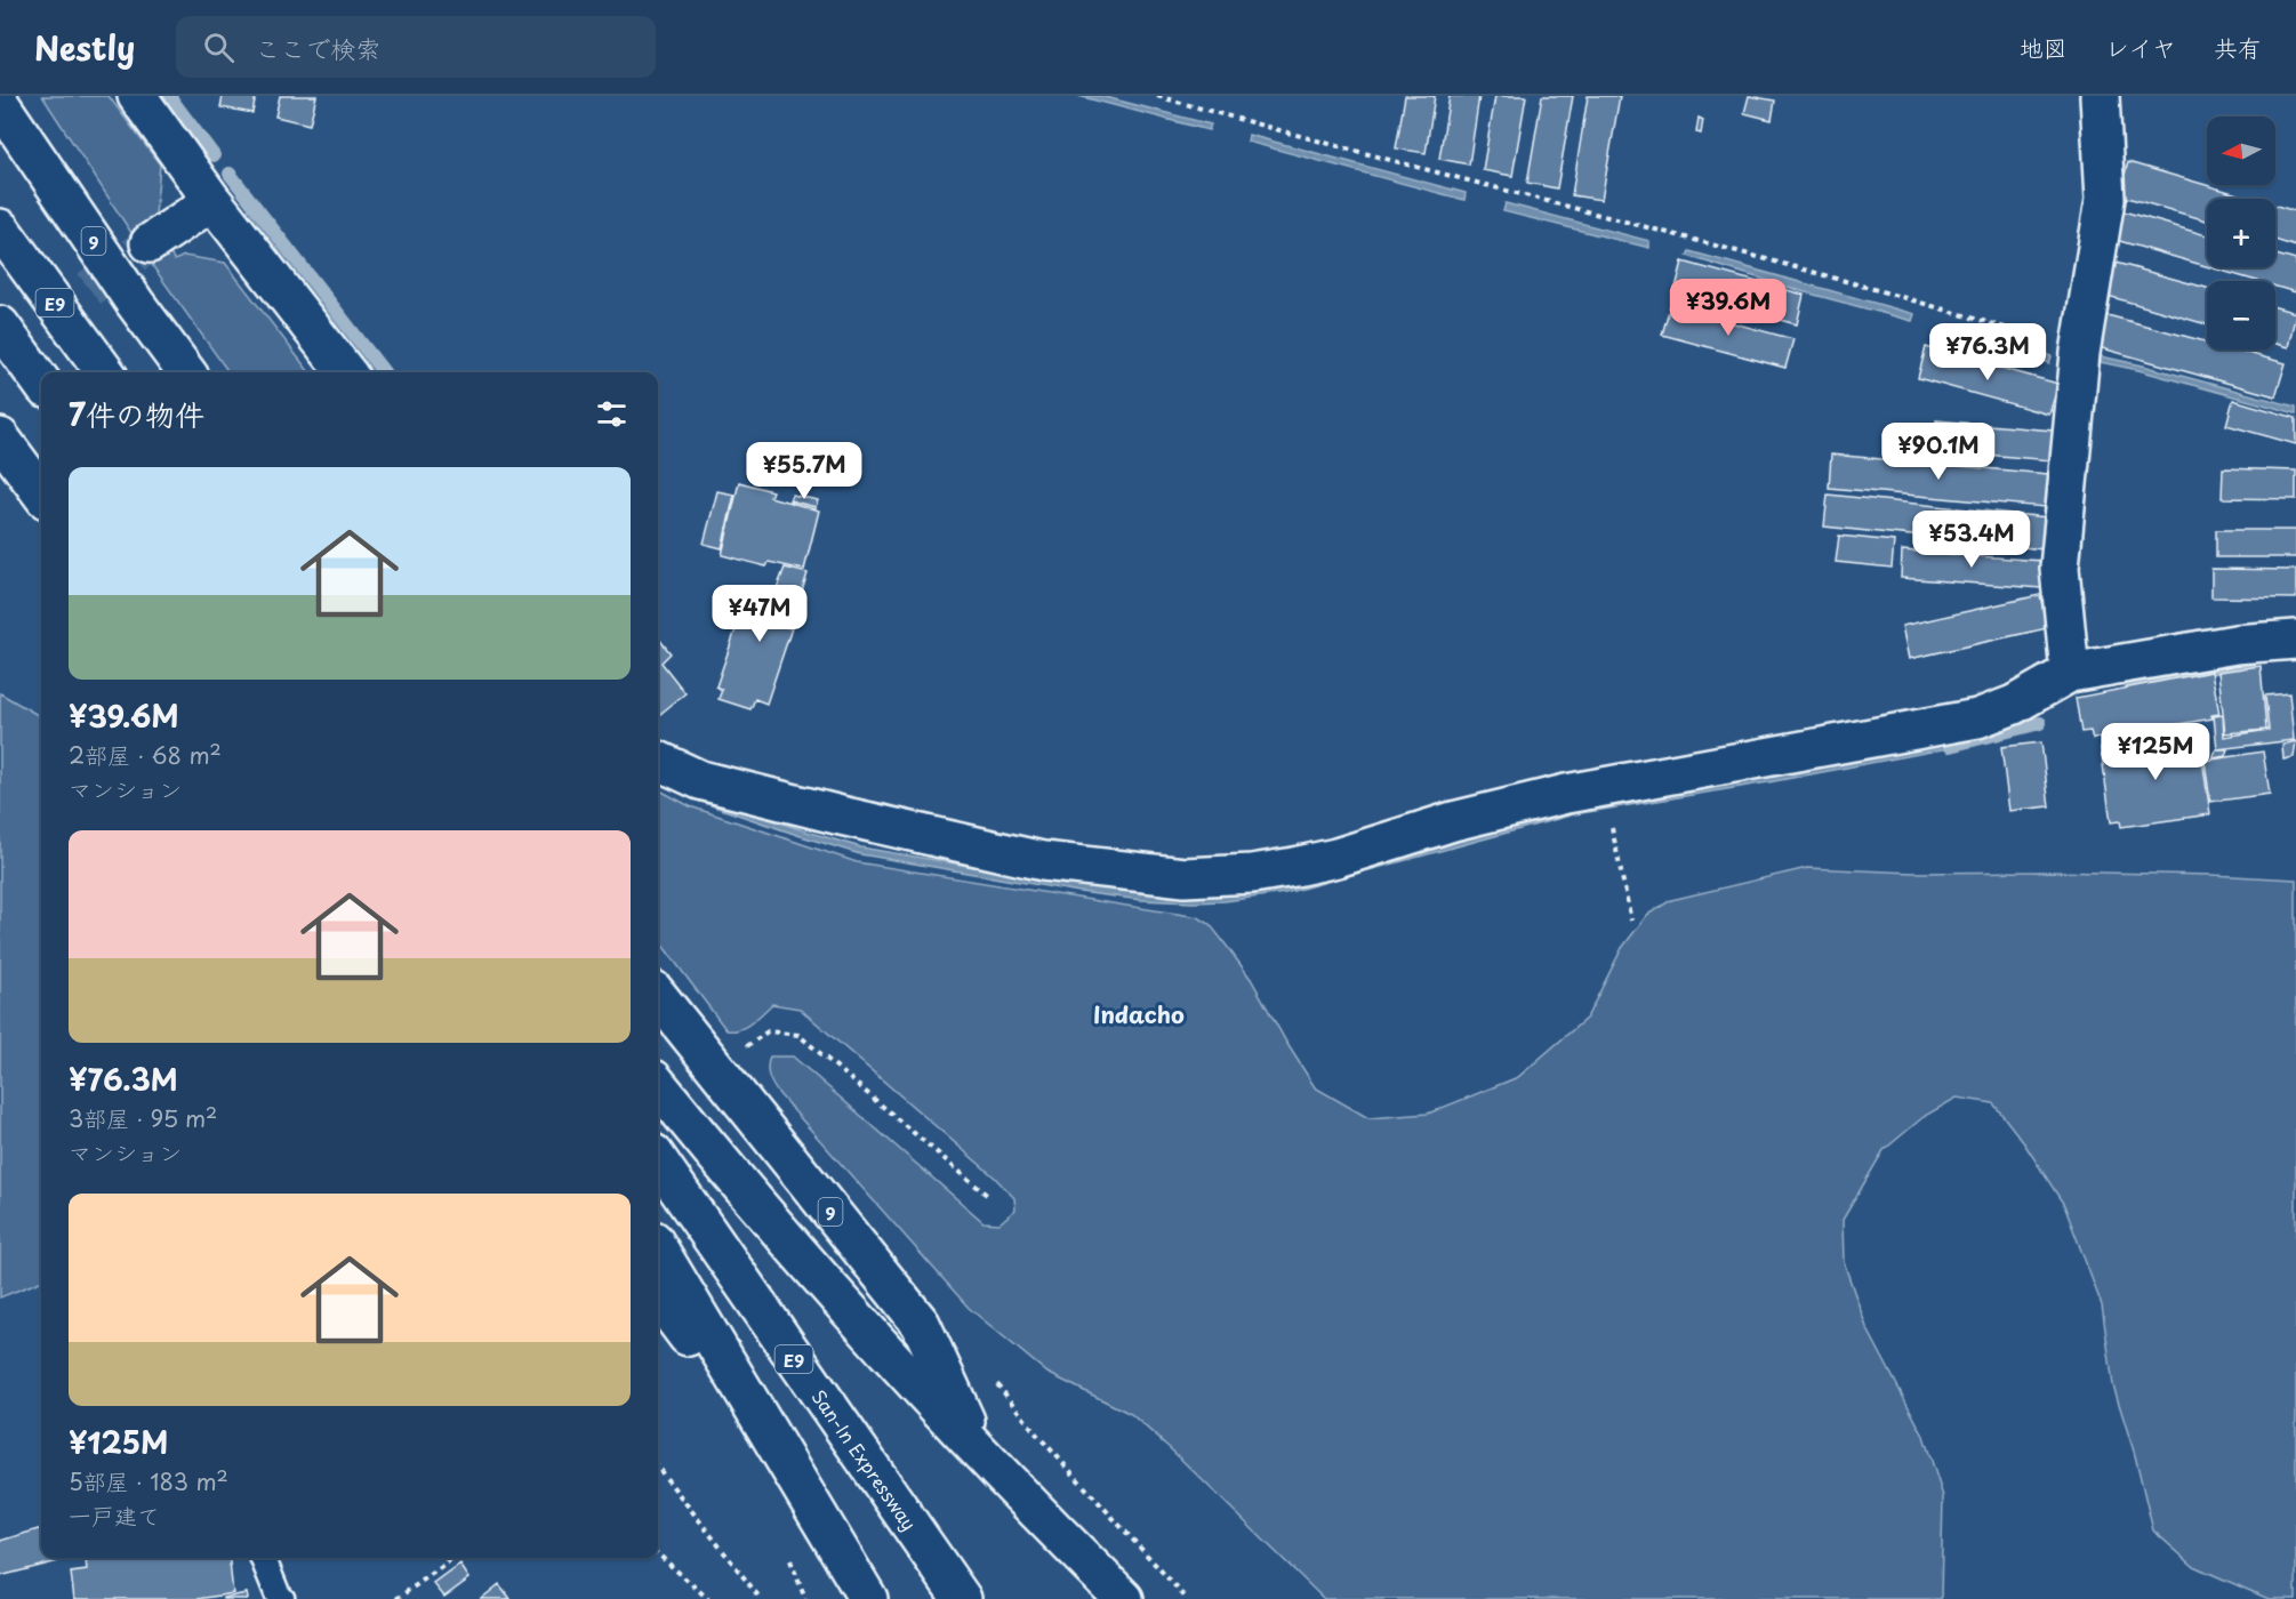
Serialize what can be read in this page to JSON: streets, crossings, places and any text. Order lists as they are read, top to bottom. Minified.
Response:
{"streets":{"main road":["9","E9","San-In Expressway"]},"districts":["Indacho"],"north":"left","page":{"header":"Nestly","search":"ここで検索","nav":["地図","レイヤ","共有"],"map_buttons":["+","−"],"price":["¥39.6M","¥76.3M","¥90.1M","¥55.7M","¥53.4M","¥47M","¥125M"],"heading":"7件の物件","list":[{"name":"¥39.6M","note":"2部屋 · 68 m² · マンション"},{"name":"¥76.3M","note":"3部屋 · 95 m² · マンション"},{"name":"¥125M","note":"5部屋 · 183 m² · 一戸建て"}]}}
